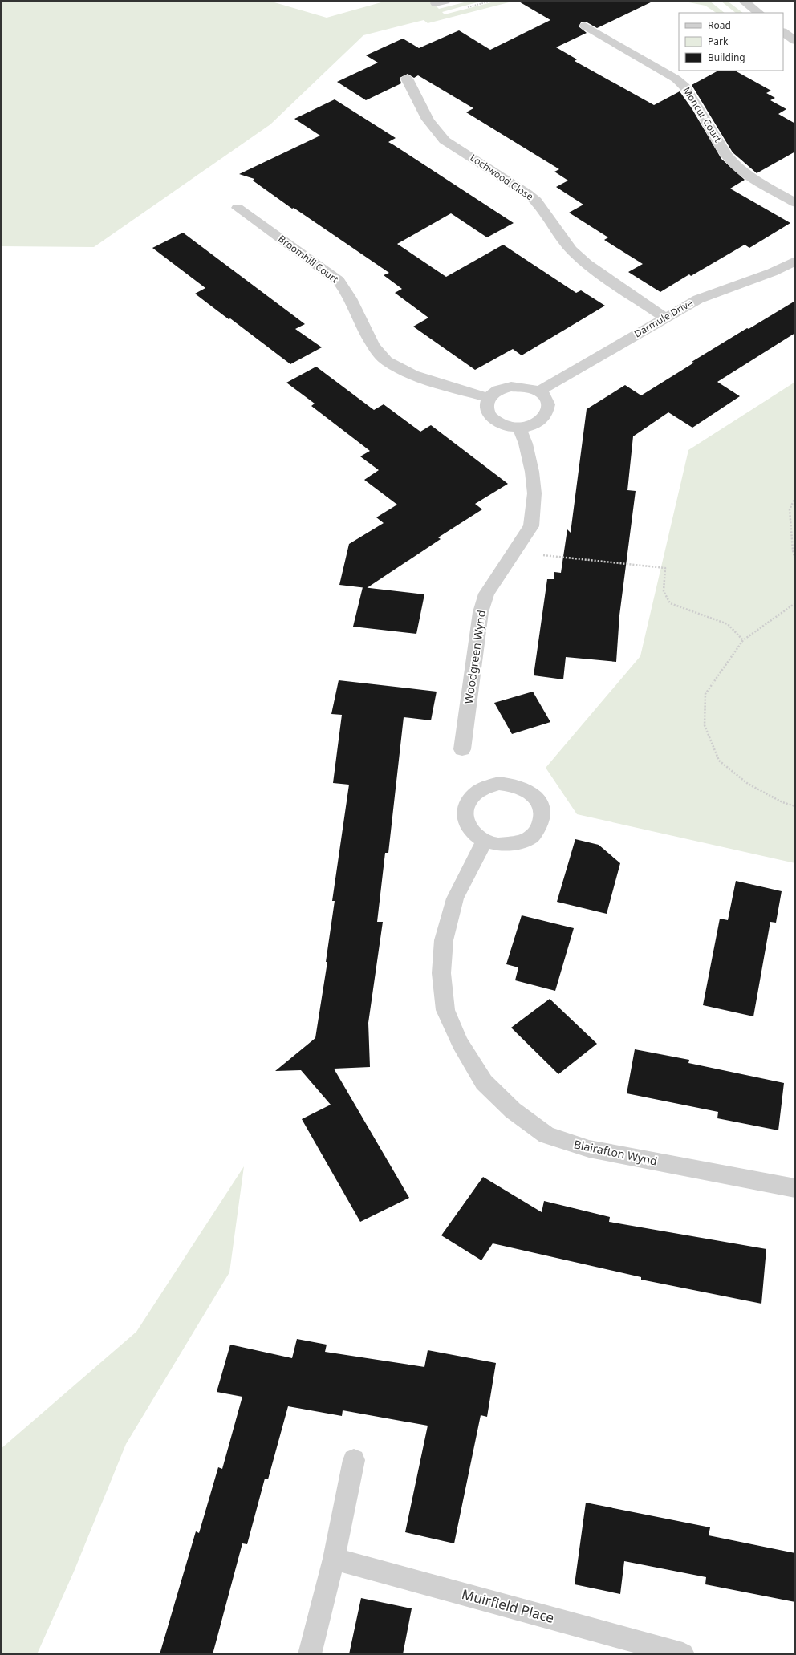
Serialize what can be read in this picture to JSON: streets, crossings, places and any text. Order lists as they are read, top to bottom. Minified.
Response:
{"streets":{"street":["Moncur Court","Lochwood Close","Broomhill Court","Darmule Drive","Woodgreen Wynd","Blairafton Wynd","Muirfield Place"]},"crossings":[["Lochwood Close","Darmule Drive"],["Broomhill Court","Darmule Drive"],["Broomhill Court","Woodgreen Wynd"],["Darmule Drive","Woodgreen Wynd"]],"legend":["Road","Park","Building"]}
